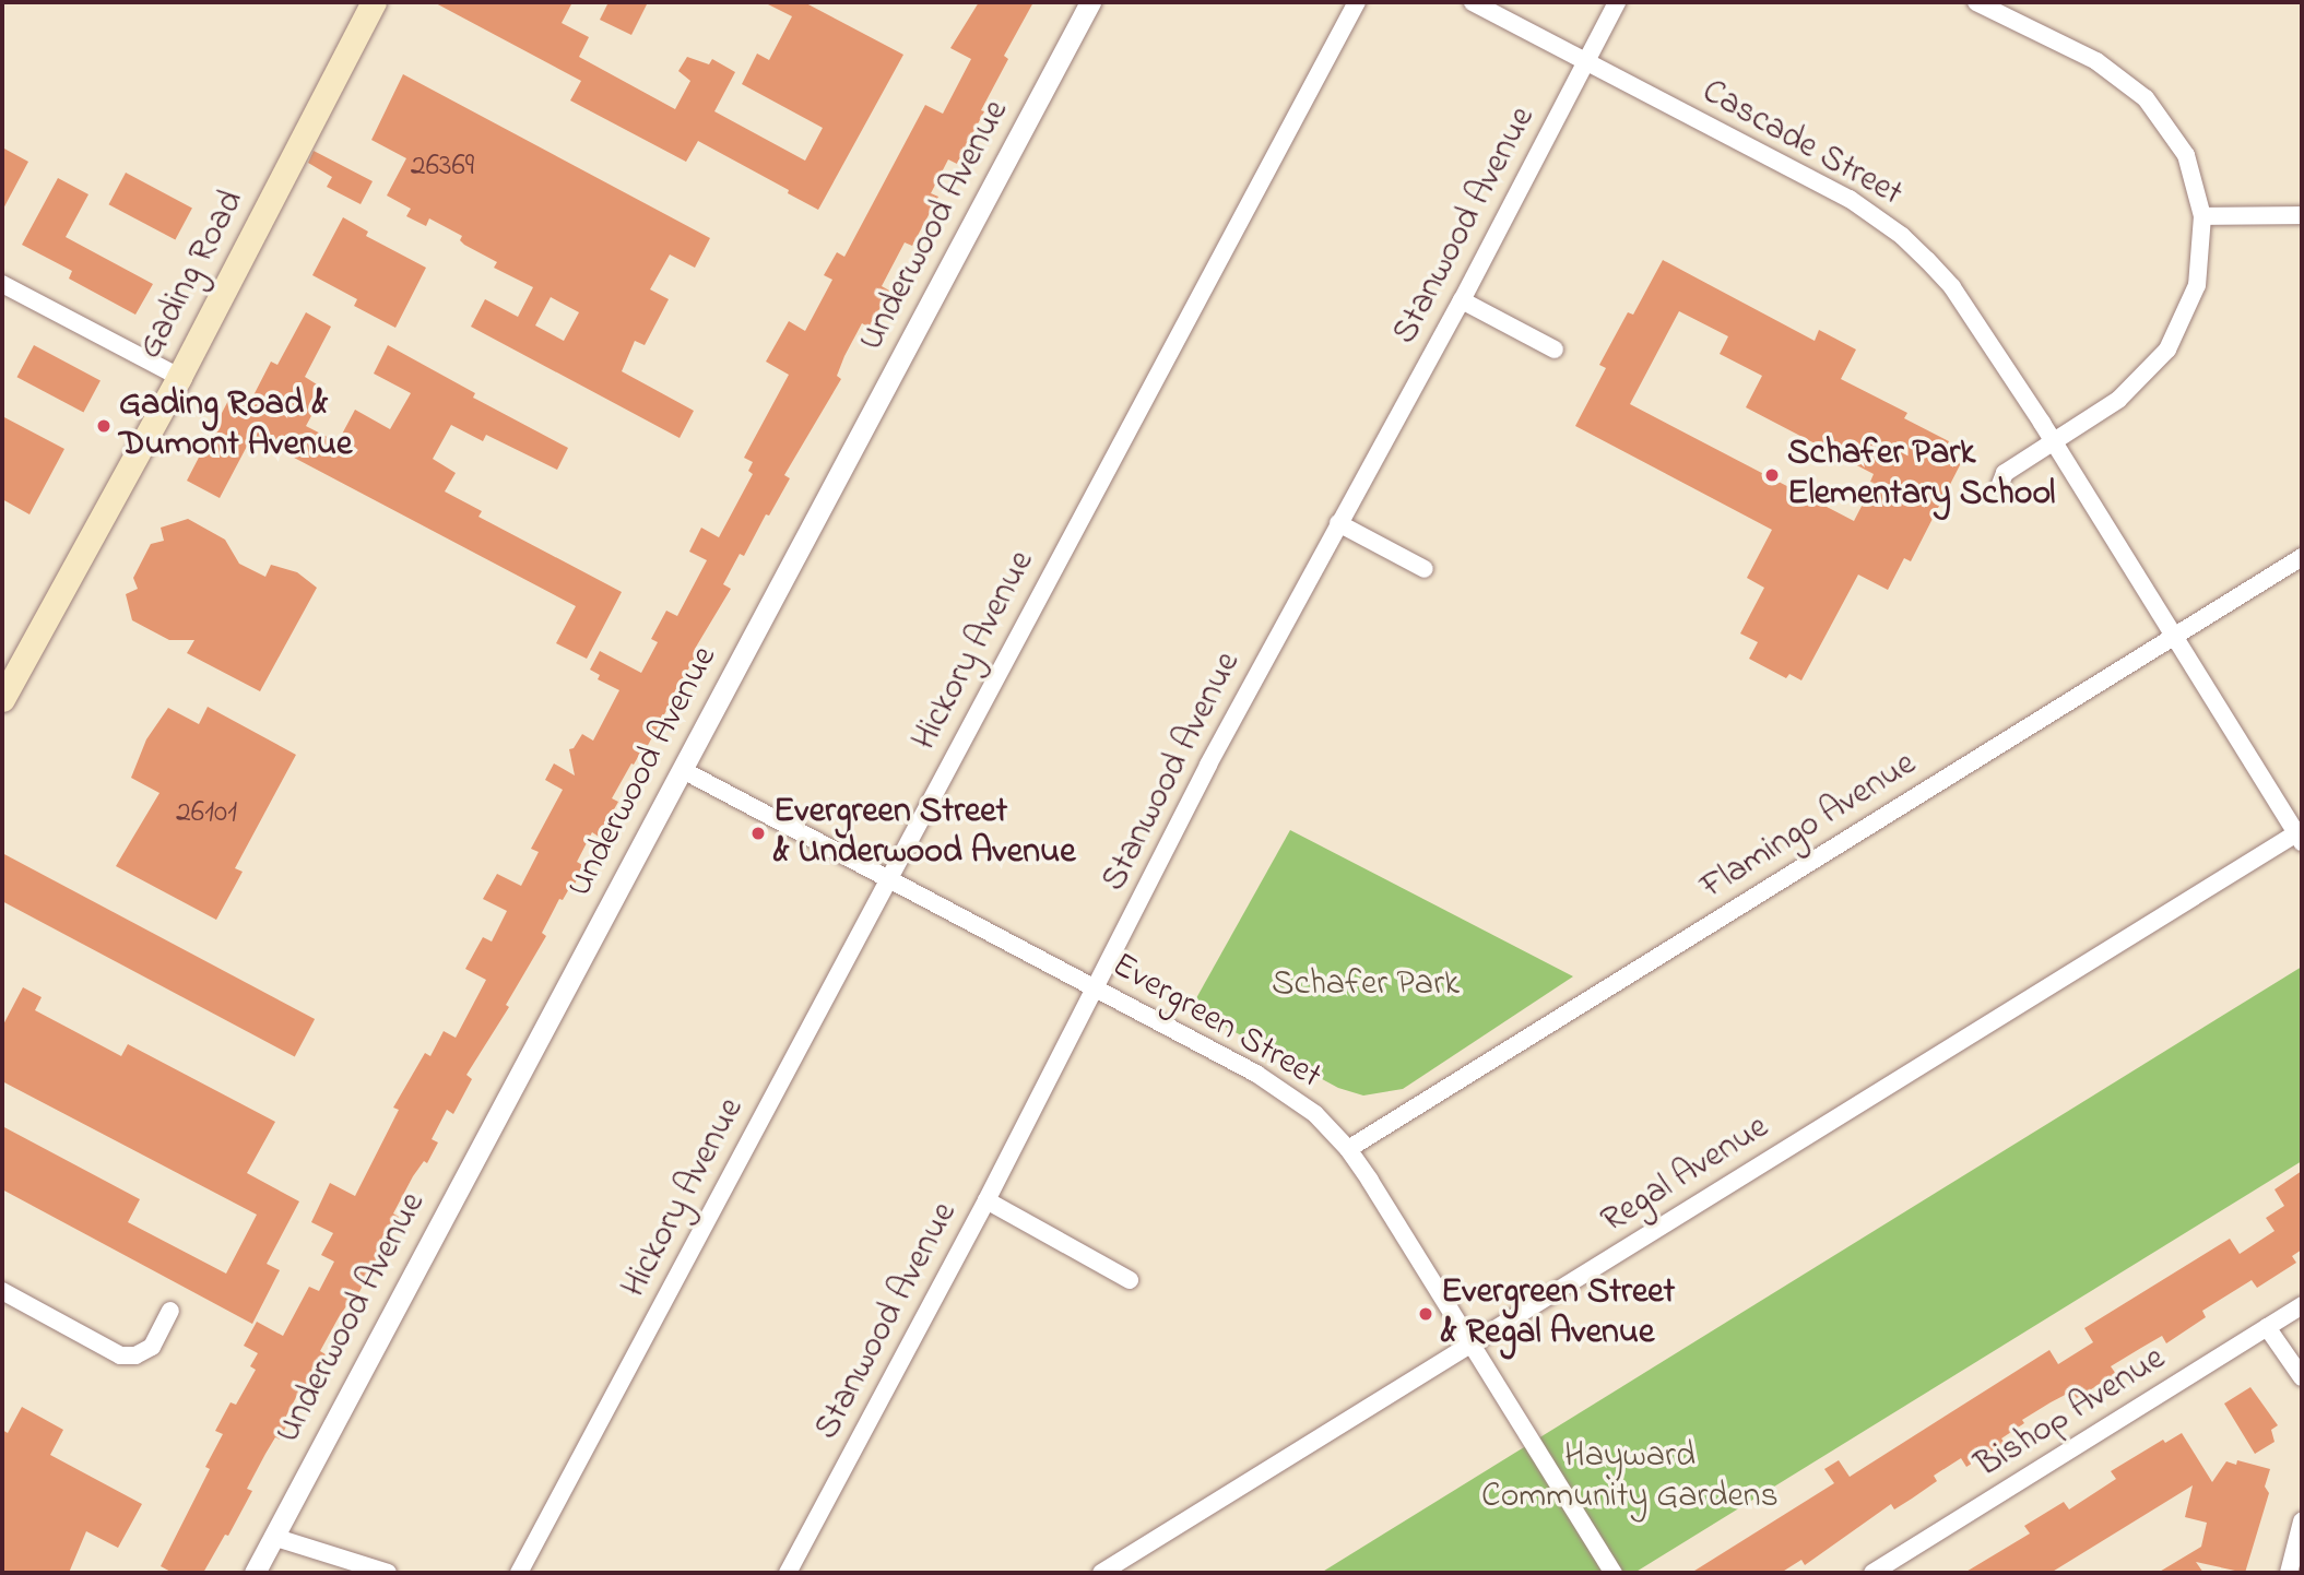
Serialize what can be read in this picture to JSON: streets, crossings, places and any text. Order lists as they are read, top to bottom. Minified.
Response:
{"streets":{"main road":["Gading Road"],"street":["Cascade Street","Underwood Avenue","Stanwood Avenue","Hickory Avenue","Flamingo Avenue","Evergreen Street","Regal Avenue","Bishop Avenue"]},"crossings":[["Cascade Street","Stanwood Avenue"],["Cascade Street","Flamingo Avenue"],["Cascade Street","Regal Avenue"],["Underwood Avenue","Evergreen Street"],["Stanwood Avenue","Evergreen Street"],["Hickory Avenue","Evergreen Street"],["Flamingo Avenue","Evergreen Street"],["Evergreen Street","Regal Avenue"]],"parks":["Schafer Park","Hayward Community Gardens"],"places":["Gading Road & Dumont Avenue","Schafer Park Elementary School","Evergreen Street & Underwood Avenue","Evergreen Street & Regal Avenue"],"house_numbers":["26369","26101"]}
